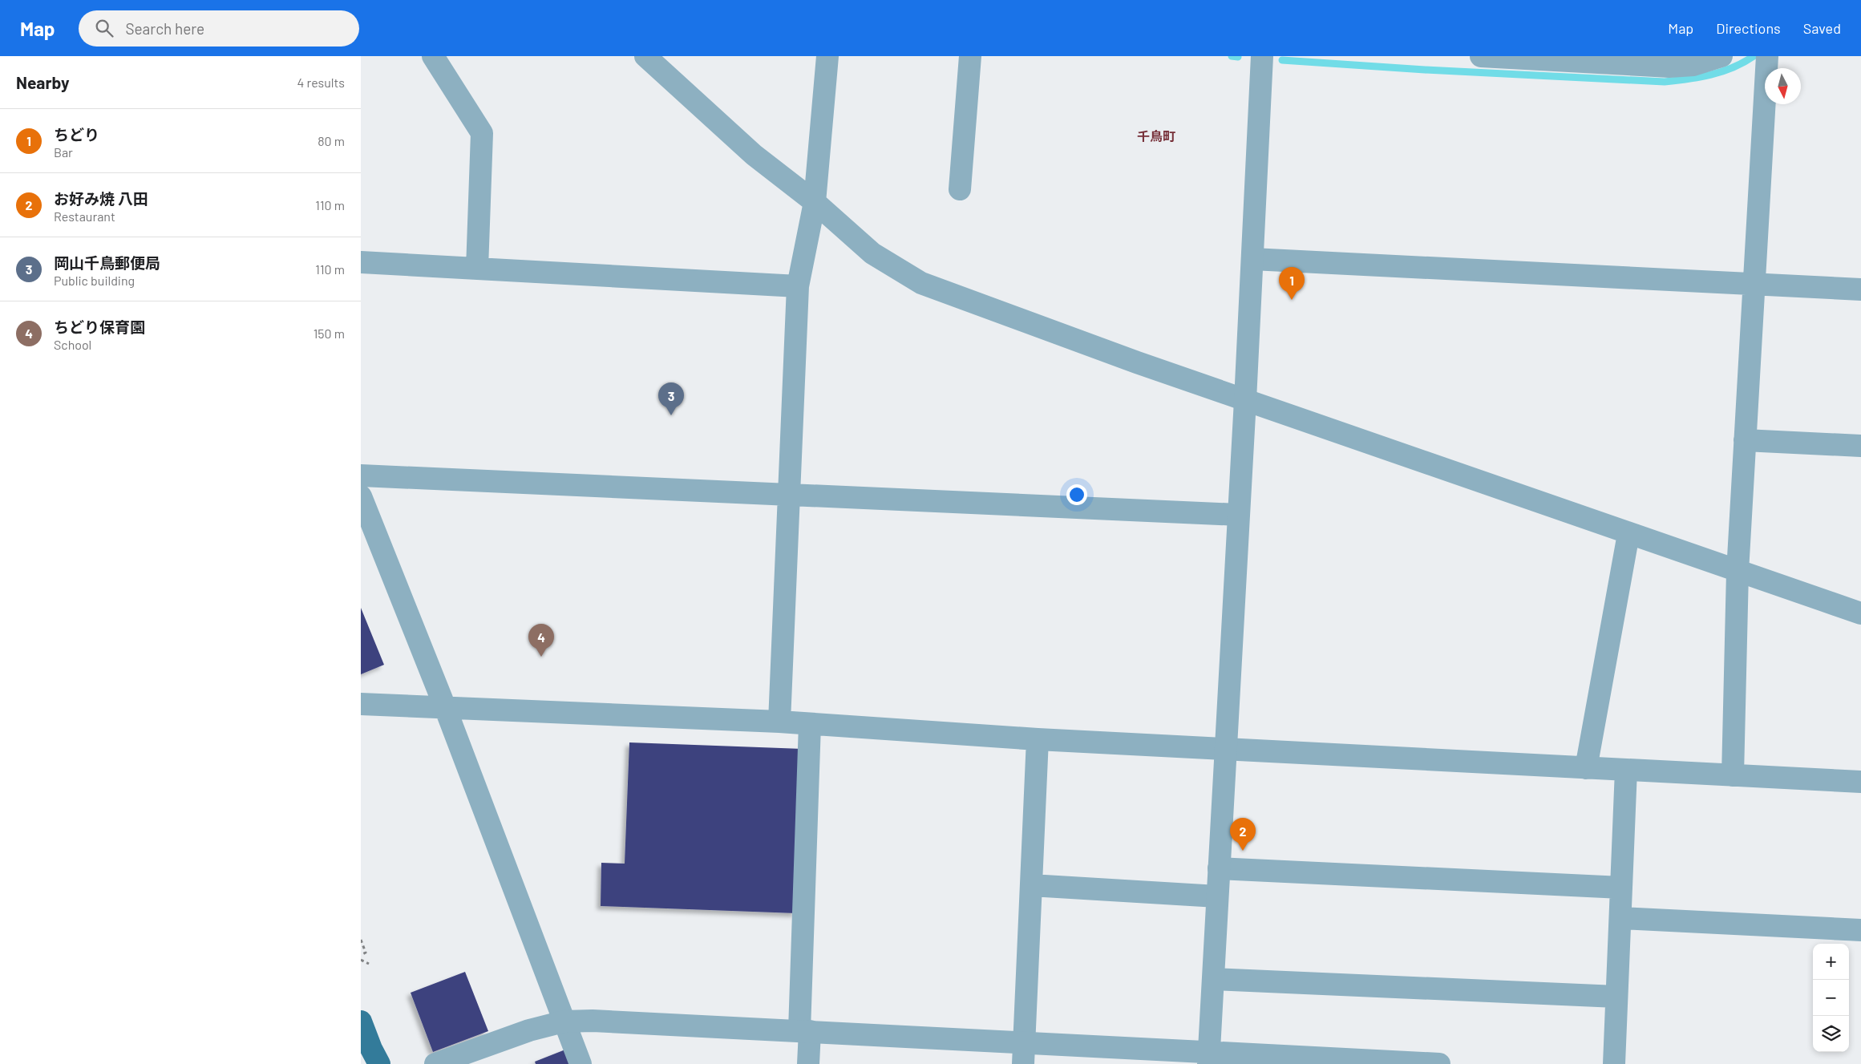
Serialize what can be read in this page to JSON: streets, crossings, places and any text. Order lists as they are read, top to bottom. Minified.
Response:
{"districts":["千鳥町"],"north":"bottom","page":{"header":"Map","search":"Search here","nav":["Map","Directions","Saved"],"heading":["Nearby","4 results"],"list":[{"mark":"1","name":"ちどり","note":"Bar","value":"80 m"},{"mark":"2","name":"お好み焼 八田","note":"Restaurant","value":"110 m"},{"mark":"3","name":"岡山千鳥郵便局","note":"Public building","value":"110 m"},{"mark":"4","name":"ちどり保育園","note":"School","value":"150 m"}],"pins":["1","3","4","2"],"map_buttons":["+","−"]}}
